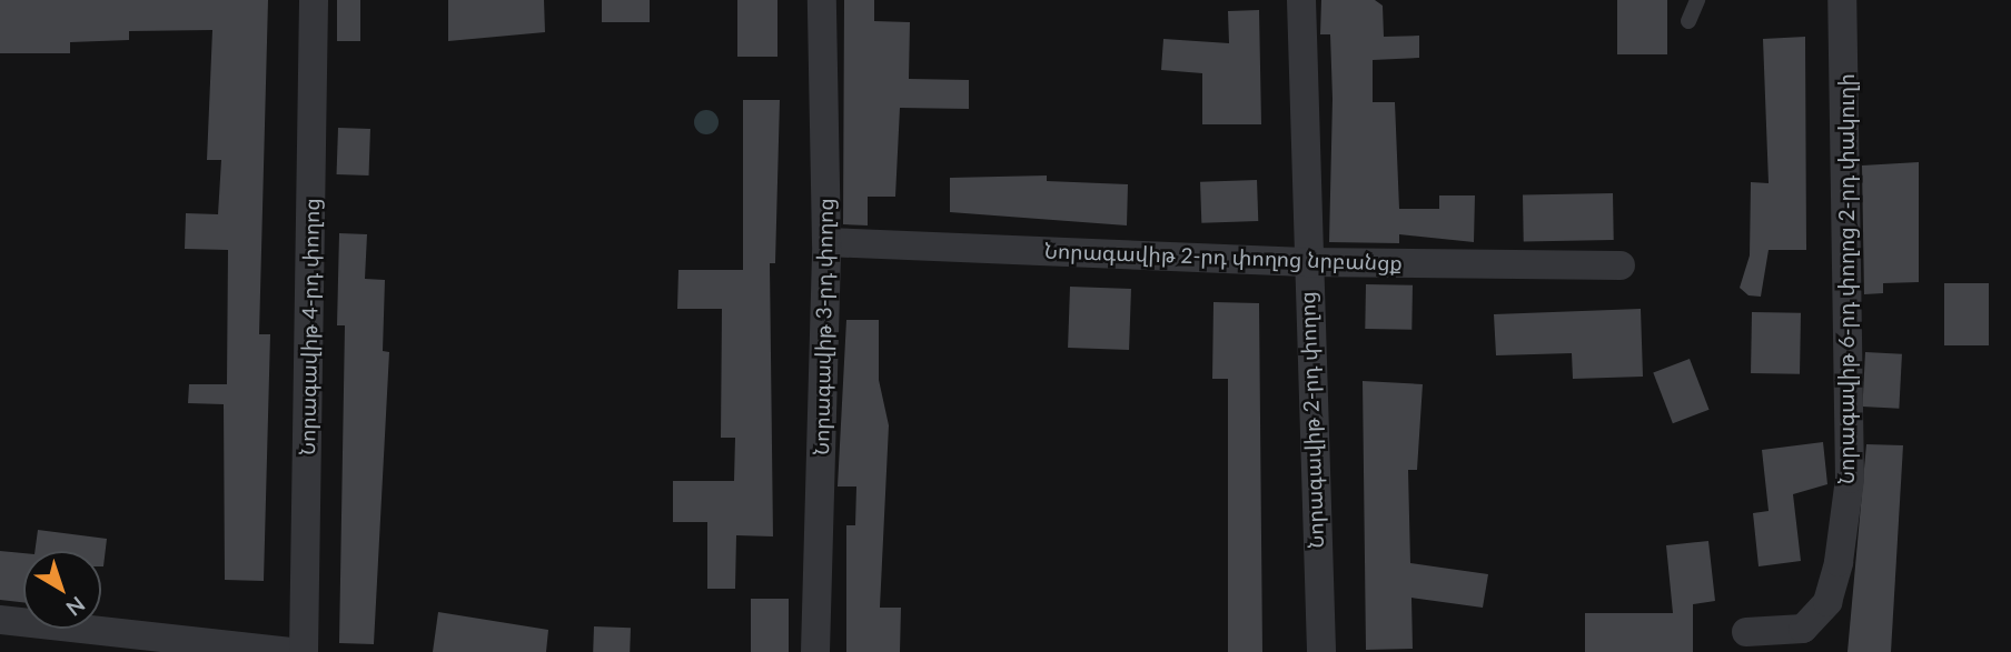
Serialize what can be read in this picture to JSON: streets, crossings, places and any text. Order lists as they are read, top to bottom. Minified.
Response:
{"streets":{"street":["Նորագավիթ 2-րդ փողոց նրբանցք","Նորագավիթ 6-րդ փողոց 2-րդ փակուղի","Նորագավիթ 4-րդ փողոց","Նորագավիթ 3-րդ փողոց","Նորագավիթ 2-րդ փողոց"]},"crossings":[["Նորագավիթ 2-րդ փողոց նրբանցք","Նորագավիթ 3-րդ փողոց"],["Նորագավիթ 2-րդ փողոց նրբանցք","Նորագավիթ 2-րդ փողոց"]],"north":"bottom right"}
